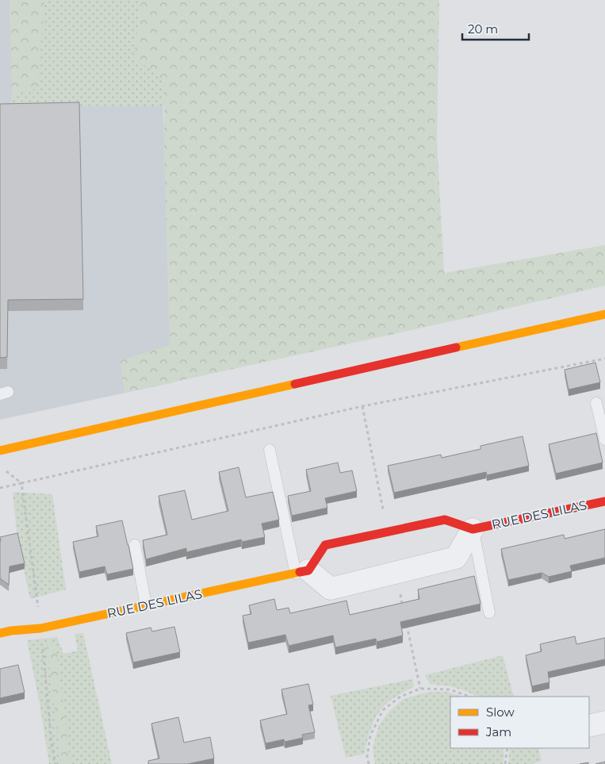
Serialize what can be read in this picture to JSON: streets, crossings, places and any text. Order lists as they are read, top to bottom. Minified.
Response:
{"streets":{"street":["RUE DES LILAS"]},"legend":["Slow","Jam"],"scale_bar":"20 m"}
